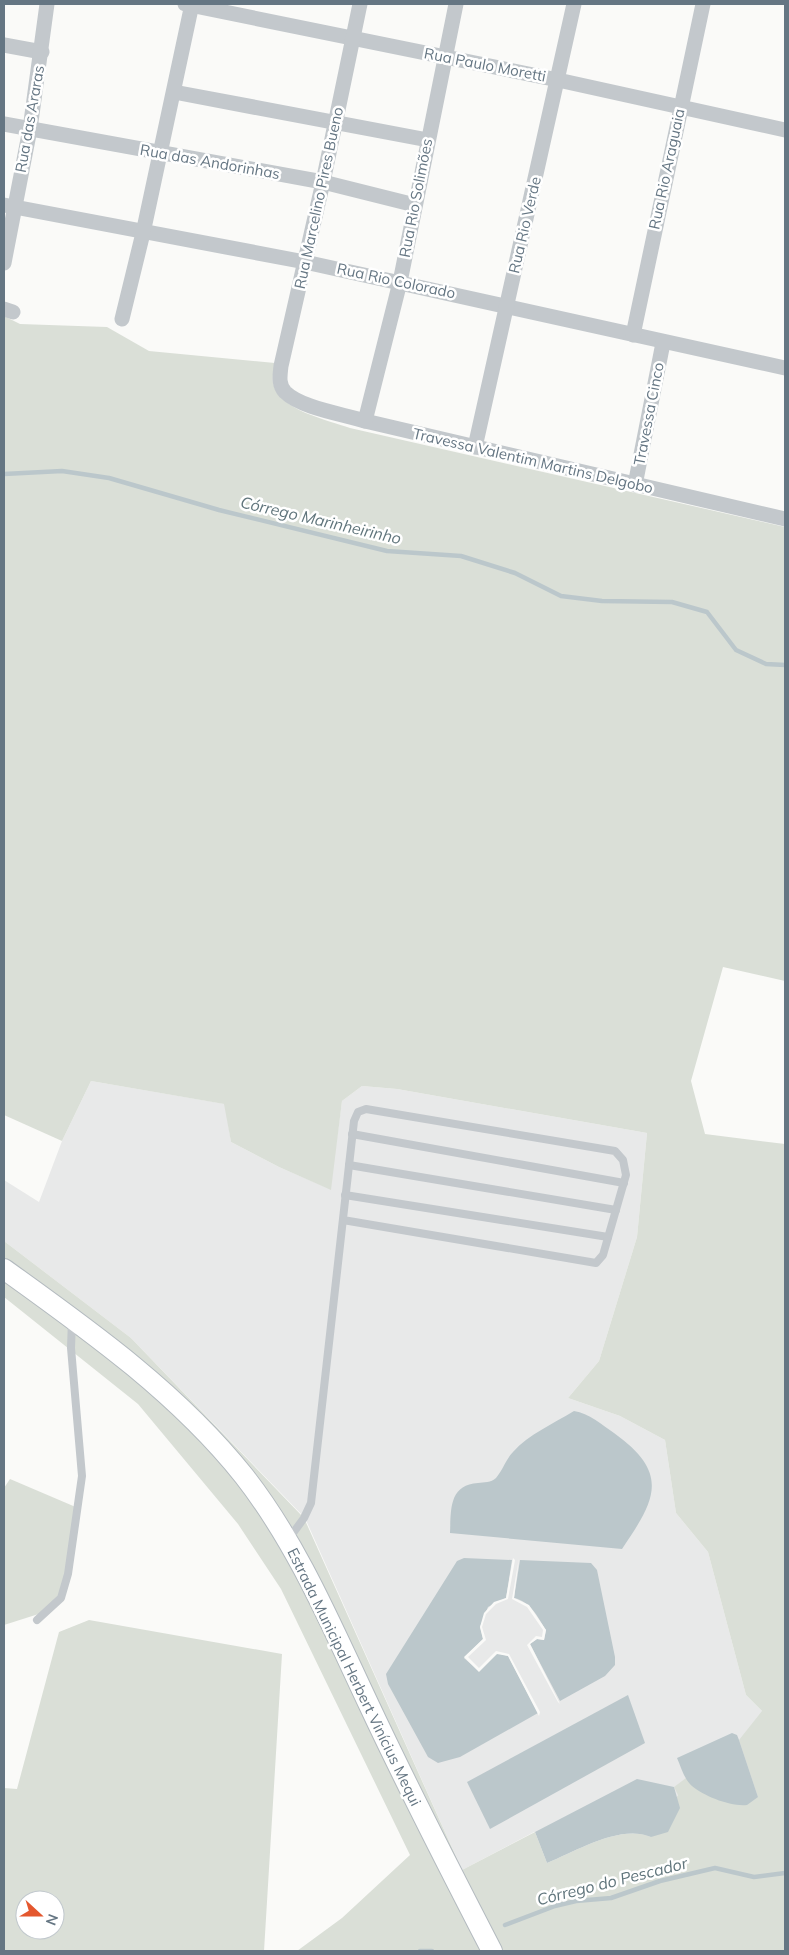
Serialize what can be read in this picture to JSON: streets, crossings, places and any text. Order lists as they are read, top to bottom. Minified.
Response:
{"streets":{"main road":["Estrada Municipal Herbert Vinícius Mequi"],"street":["Rua Paulo Moretti","Rua das Araras","Rua das Andorinhas","Rua Rio Araguaia","Rua Marcelino Pires Bueno","Rua Rio Solimões","Rua Rio Verde","Rua Rio Colorado","Travessa Cinco","Travessa Valentim Martins Delgobo"]},"crossings":[["Rua Paulo Moretti","Rua Rio Araguaia"],["Rua Paulo Moretti","Rua Marcelino Pires Bueno"],["Rua Paulo Moretti","Rua Rio Solimões"],["Rua Paulo Moretti","Rua Rio Verde"],["Rua das Araras","Rua das Andorinhas"],["Rua das Araras","Rua Rio Colorado"],["Rua das Andorinhas","Rua Marcelino Pires Bueno"],["Rua das Andorinhas","Rua Rio Solimões"],["Rua Rio Araguaia","Rua Rio Colorado"],["Rua Marcelino Pires Bueno","Rua Rio Colorado"],["Rua Marcelino Pires Bueno","Travessa Valentim Martins Delgobo"],["Rua Rio Solimões","Rua Rio Colorado"],["Rua Rio Solimões","Travessa Valentim Martins Delgobo"],["Rua Rio Verde","Rua Rio Colorado"],["Rua Rio Verde","Travessa Valentim Martins Delgobo"],["Rua Rio Colorado","Travessa Cinco"],["Travessa Cinco","Travessa Valentim Martins Delgobo"]],"water":["Córrego Marinheirinho","Córrego do Pescador"],"north":"right"}
